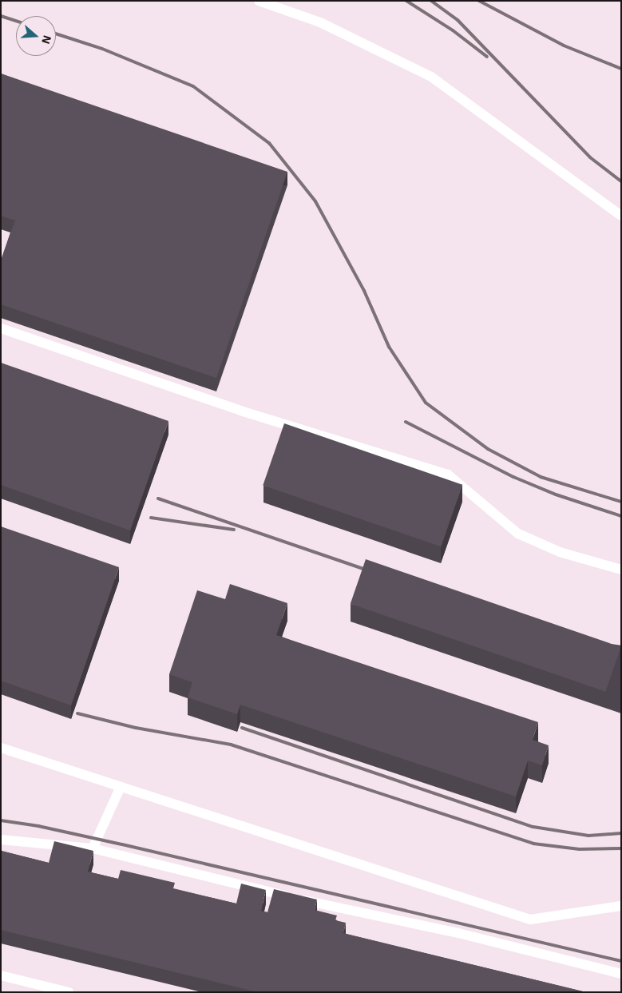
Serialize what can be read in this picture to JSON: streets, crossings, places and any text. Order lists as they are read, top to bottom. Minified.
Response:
{"north":"right"}
